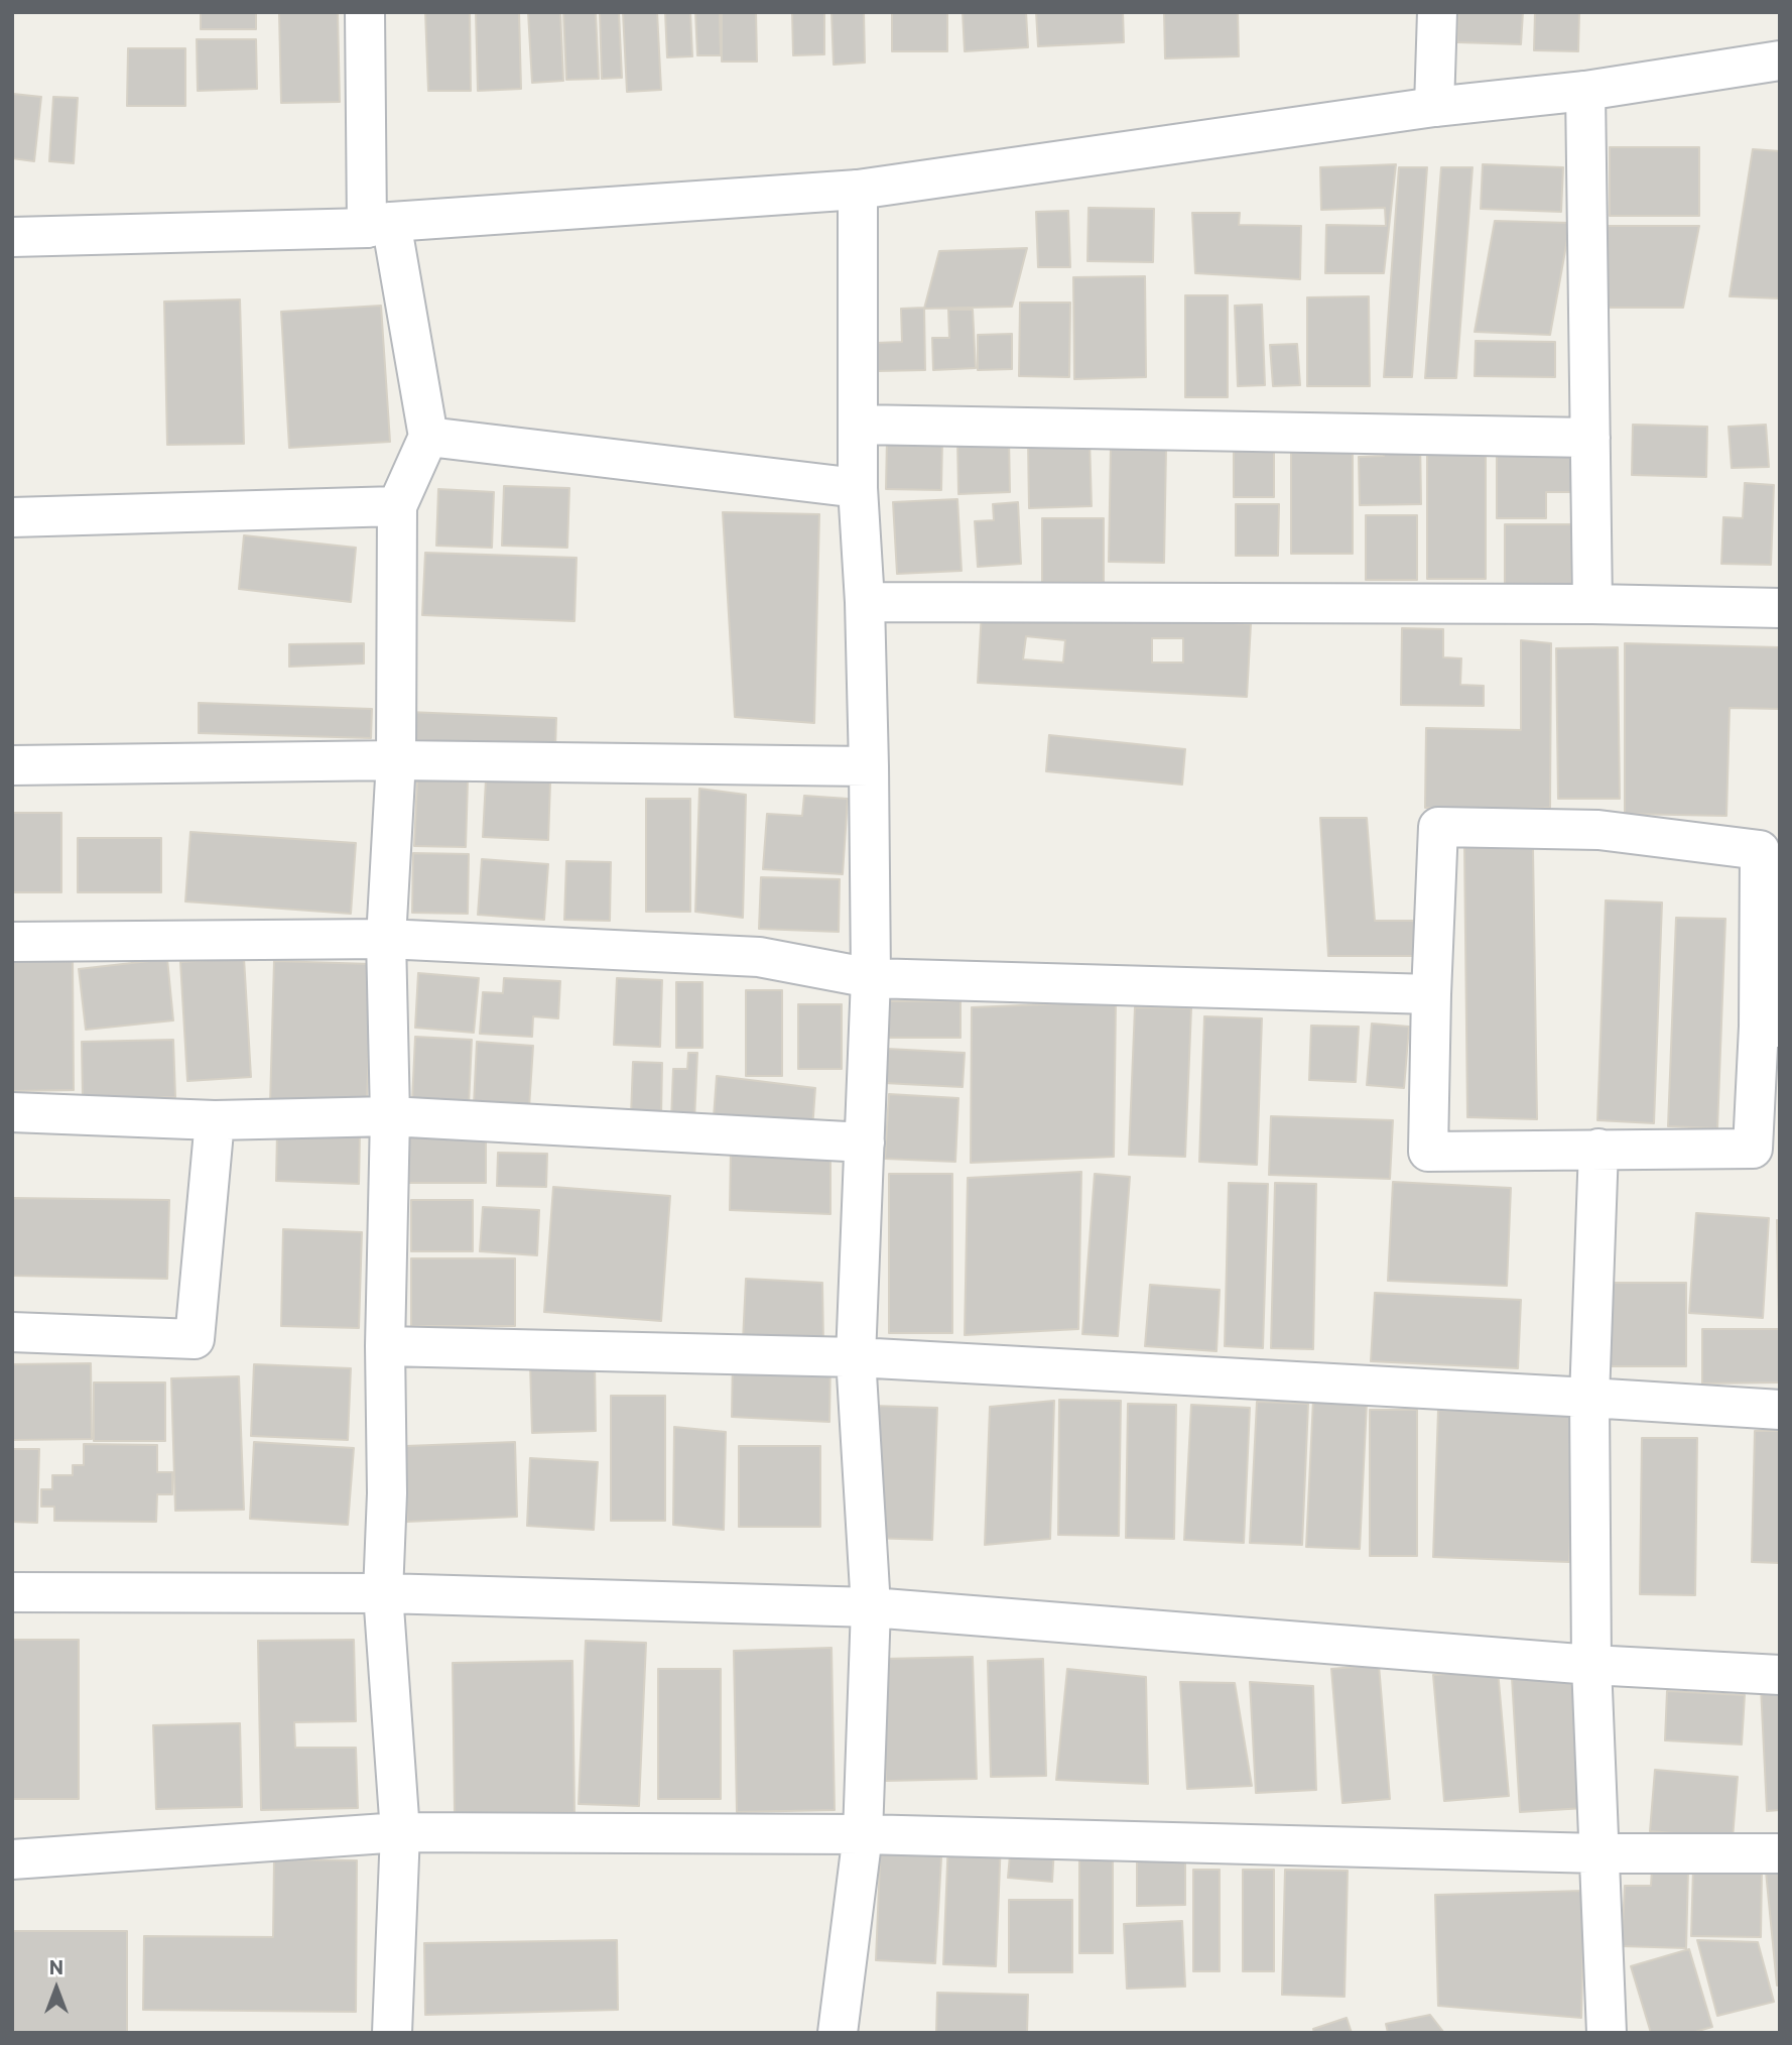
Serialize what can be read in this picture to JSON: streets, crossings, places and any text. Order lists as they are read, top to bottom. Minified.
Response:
{"north":"top"}
